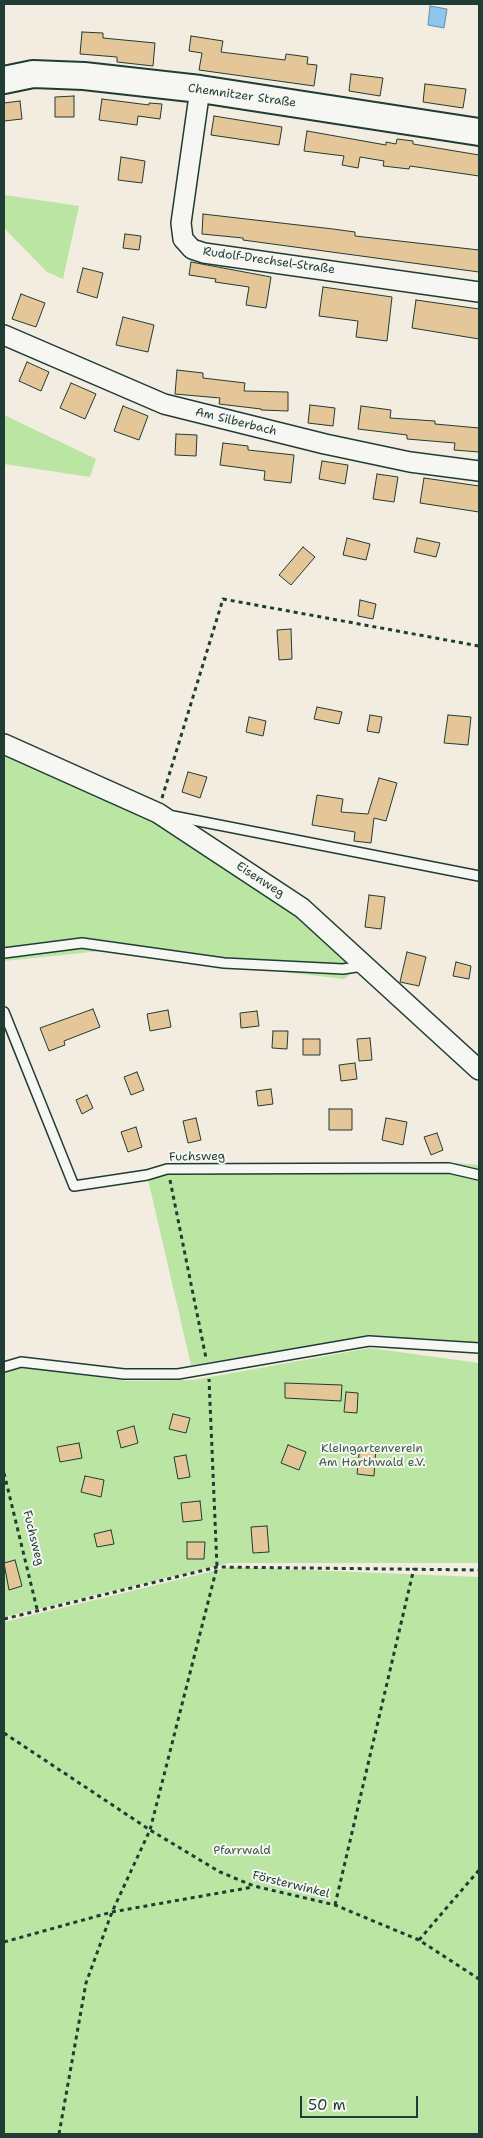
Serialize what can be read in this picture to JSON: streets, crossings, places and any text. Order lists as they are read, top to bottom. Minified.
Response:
{"streets":{"street":["Chemnitzer Straße","Rudolf-Drechsel-Straße","Am Silberbach","Eisenweg"],"lane":["Fuchsweg"],"path":["Försterwinkel"]},"crossings":[["Chemnitzer Straße","Rudolf-Drechsel-Straße"]],"parks":["Kleingartenverein Am Harthwald e.V.","Pfarrwald"],"scale_bar":"50 m"}
